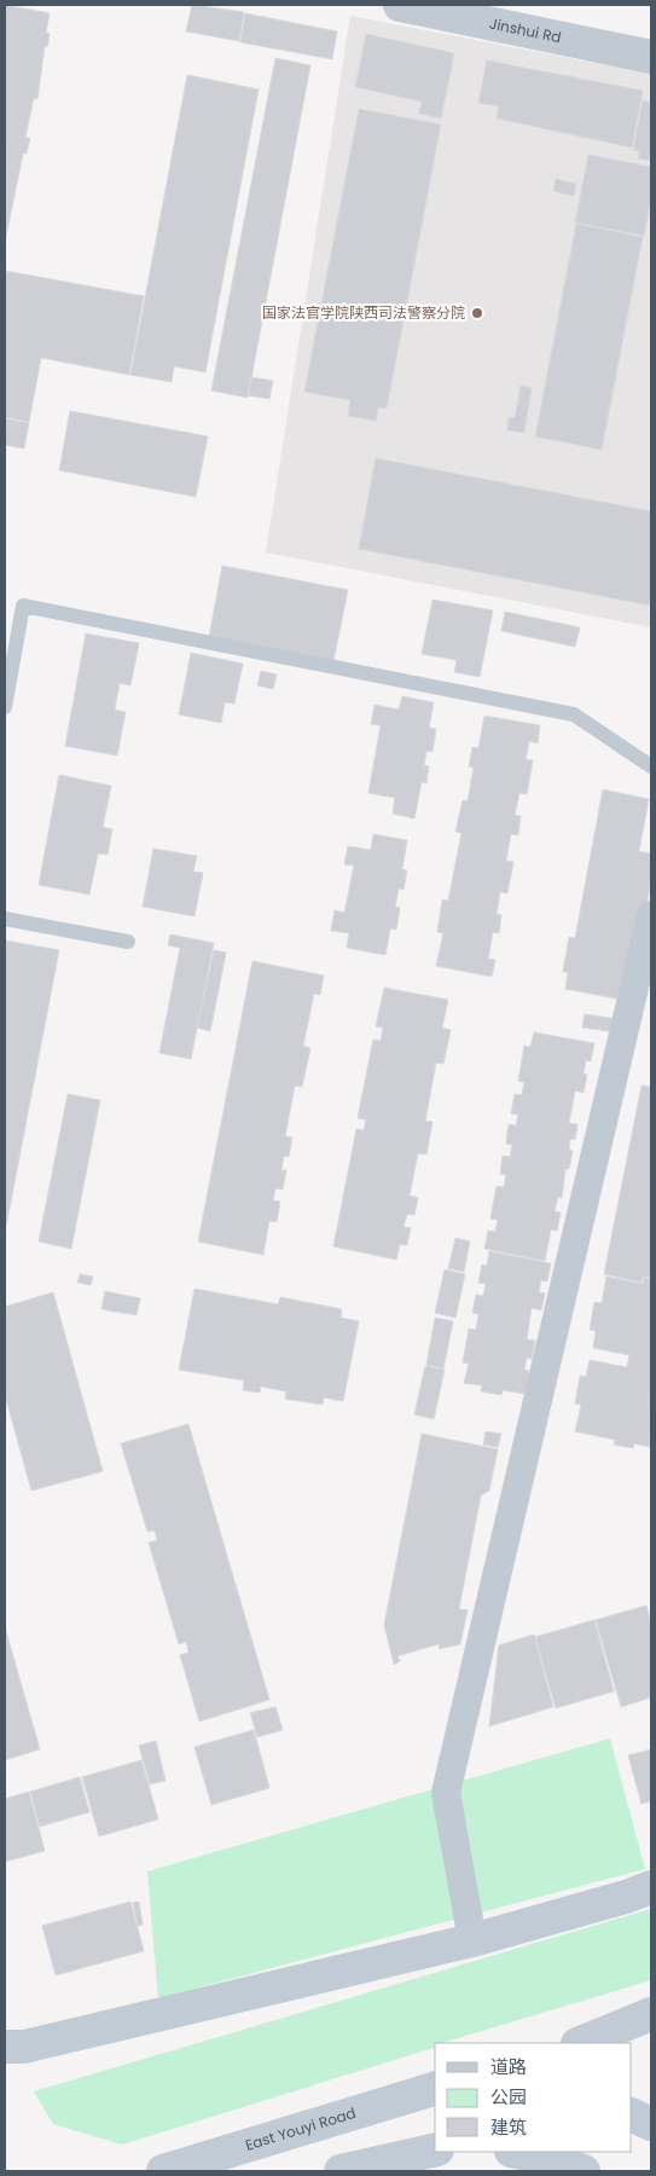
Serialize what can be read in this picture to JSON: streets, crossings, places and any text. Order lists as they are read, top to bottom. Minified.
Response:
{"streets":{"main road":["East Youyi Road"],"street":["Jinshui Rd"]},"places":["国家法官学院陕西司法警察分院"],"legend":["道路","公园","建筑"]}
